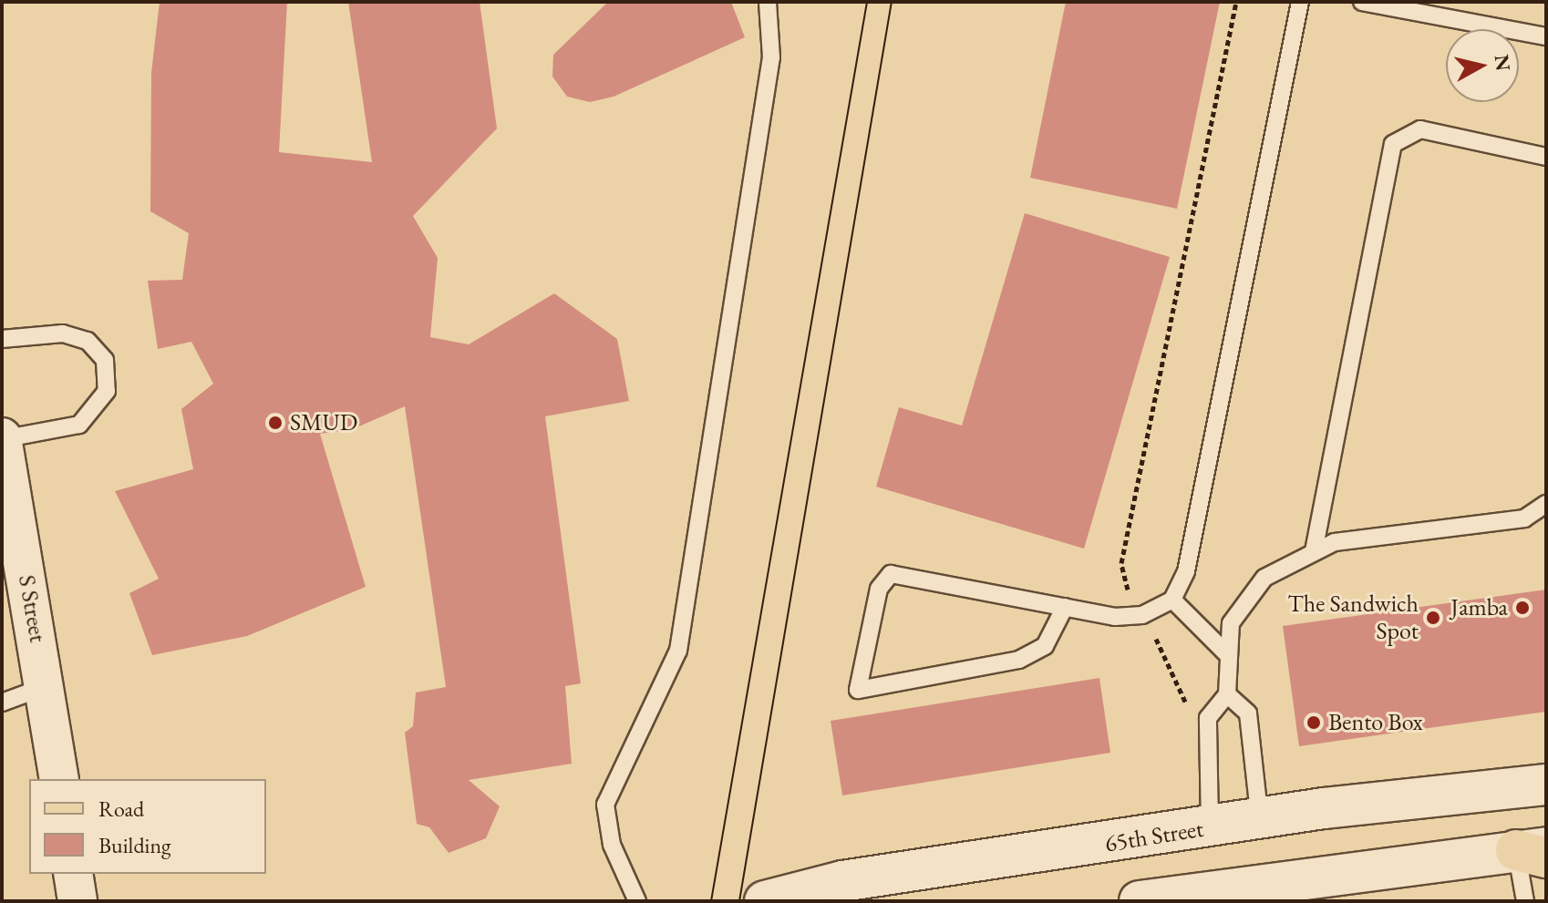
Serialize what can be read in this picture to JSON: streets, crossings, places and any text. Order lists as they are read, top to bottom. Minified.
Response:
{"streets":{"main road":["65th Street"],"street":["S Street"]},"places":["SMUD","Jamba","The Sandwich Spot","Bento Box"],"legend":["Road","Building"],"north":"right"}
